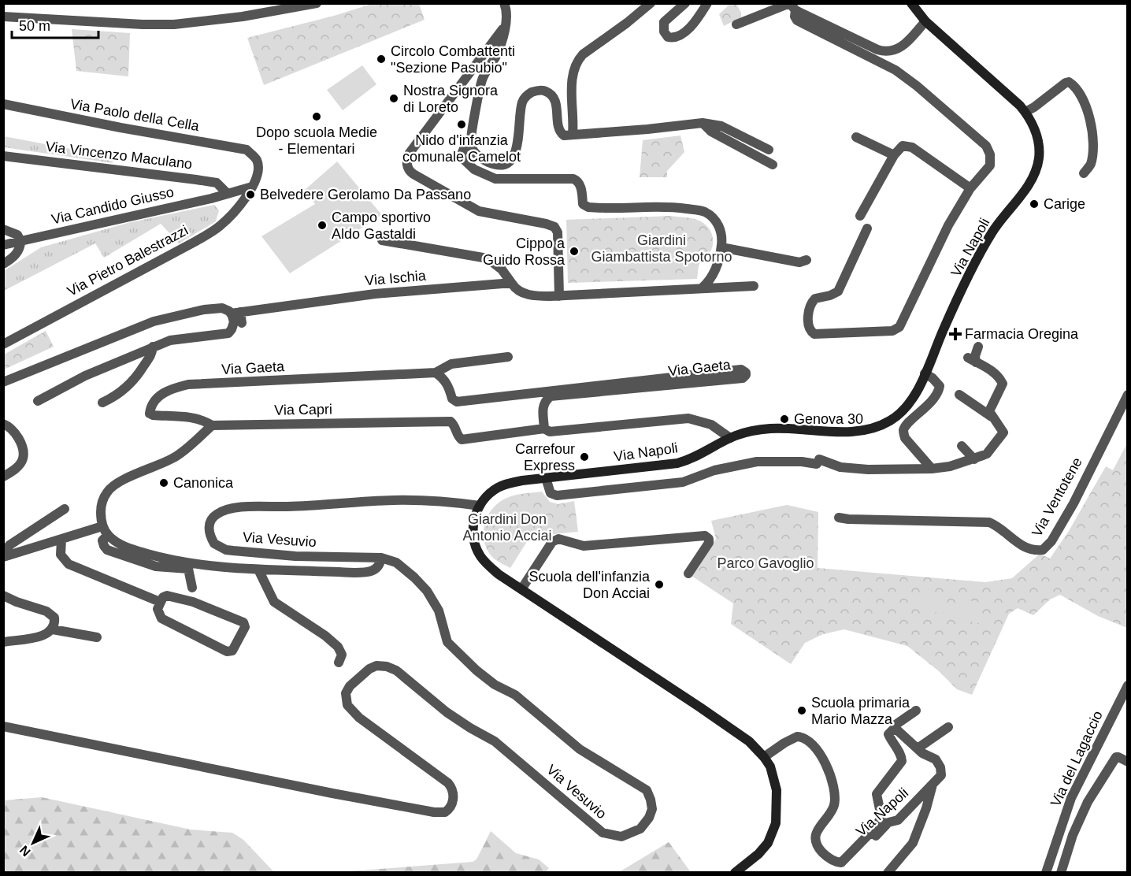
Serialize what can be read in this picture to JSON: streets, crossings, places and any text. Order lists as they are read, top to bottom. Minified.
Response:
{"streets":{"street":["Via Paolo della Cella","Via Vincenzo Maculano","Via Candido Giusso","Via Napoli","Via Pietro Balestrazzi","Via Ischia","Via Gaeta","Via Capri","Via Ventotene","Via Vesuvio","Via del Lagaccio"]},"crossings":[["Via Paolo della Cella","Via Pietro Balestrazzi"],["Via Vincenzo Maculano","Via Candido Giusso"],["Via Napoli","Via Vesuvio"],["Via Gaeta","Via Capri"]],"parks":["Giardini Giambattista Spotorno","Giardini Don Antonio Acciai","Parco Gavoglio"],"places":{"other":["Circolo Combattenti \"Sezione Pasubio\"","Nostra Signora di Loreto","Dopo scuola Medie - Elementari","Nido d'infanzia comunale Camelot","Belvedere Gerolamo Da Passano","Carige","Campo sportivo Aldo Gastaldi","Cippo a Guido Rossa","Genova 30","Carrefour Express","Canonica","Scuola dell'infanzia Don Acciai","Scuola primaria Mario Mazza"],"health":["Farmacia Oregina"]},"scale_bar":"50 m","north":"bottom left"}
